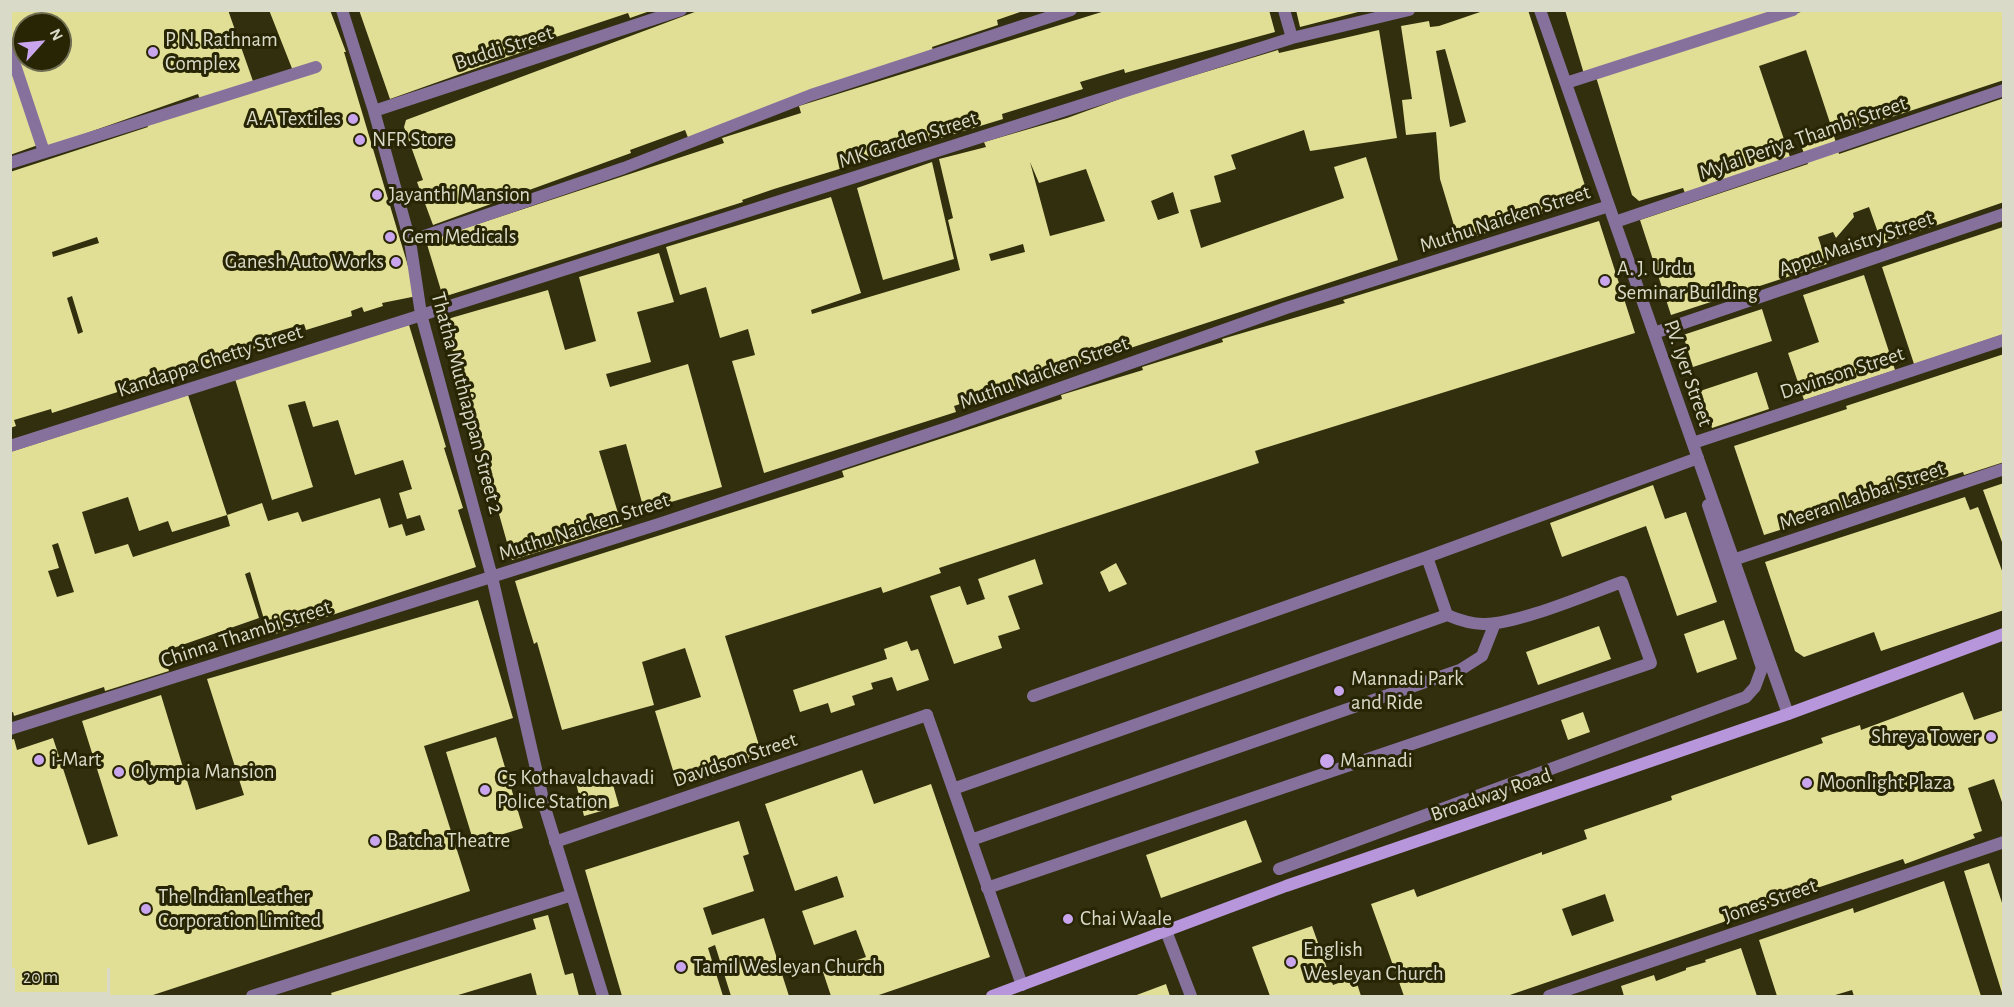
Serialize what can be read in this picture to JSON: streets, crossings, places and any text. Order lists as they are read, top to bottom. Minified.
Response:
{"streets":{"main road":["Broadway Road"],"street":["Buddi Street","Mylai Periya Thambi Street","MK Garden Street","Muthu Naicken Street","Appu Maistry Street","Kandappa Chetty Street","P.V. Iyer Street","Davinson Street","Thatha Muthiappan Street 2","Meeran Labbai Street","Chinna Thambi Street","Davidson Street","Jones Street"]},"crossings":[["Buddi Street","Thatha Muthiappan Street 2"],["Mylai Periya Thambi Street","P.V. Iyer Street"],["MK Garden Street","Kandappa Chetty Street"],["MK Garden Street","Thatha Muthiappan Street 2"],["Muthu Naicken Street","P.V. Iyer Street"],["Muthu Naicken Street","Thatha Muthiappan Street 2"],["Muthu Naicken Street","Chinna Thambi Street"],["Appu Maistry Street","P.V. Iyer Street"],["Kandappa Chetty Street","Thatha Muthiappan Street 2"],["P.V. Iyer Street","Davinson Street"],["P.V. Iyer Street","Meeran Labbai Street"],["P.V. Iyer Street","Broadway Road"],["Thatha Muthiappan Street 2","Chinna Thambi Street"],["Thatha Muthiappan Street 2","Davidson Street"]],"places":["P. N. Rathnam Complex","A.A Textiles","NFR Store","Jayanthi Mansion","Gem Medicals","Ganesh Auto Works","A. J. Urdu Seminar Building","Mannadi Park and Ride","Shreya Tower","i-Mart","Mannadi","Olympia Mansion","Moonlight Plaza","C5 Kothavalchavadi Police Station","Batcha Theatre","The Indian Leather Corporation Limited","Chai Waale","English Wesleyan Church","Tamil Wesleyan Church"],"scale_bar":"20 m","north":"top right"}
